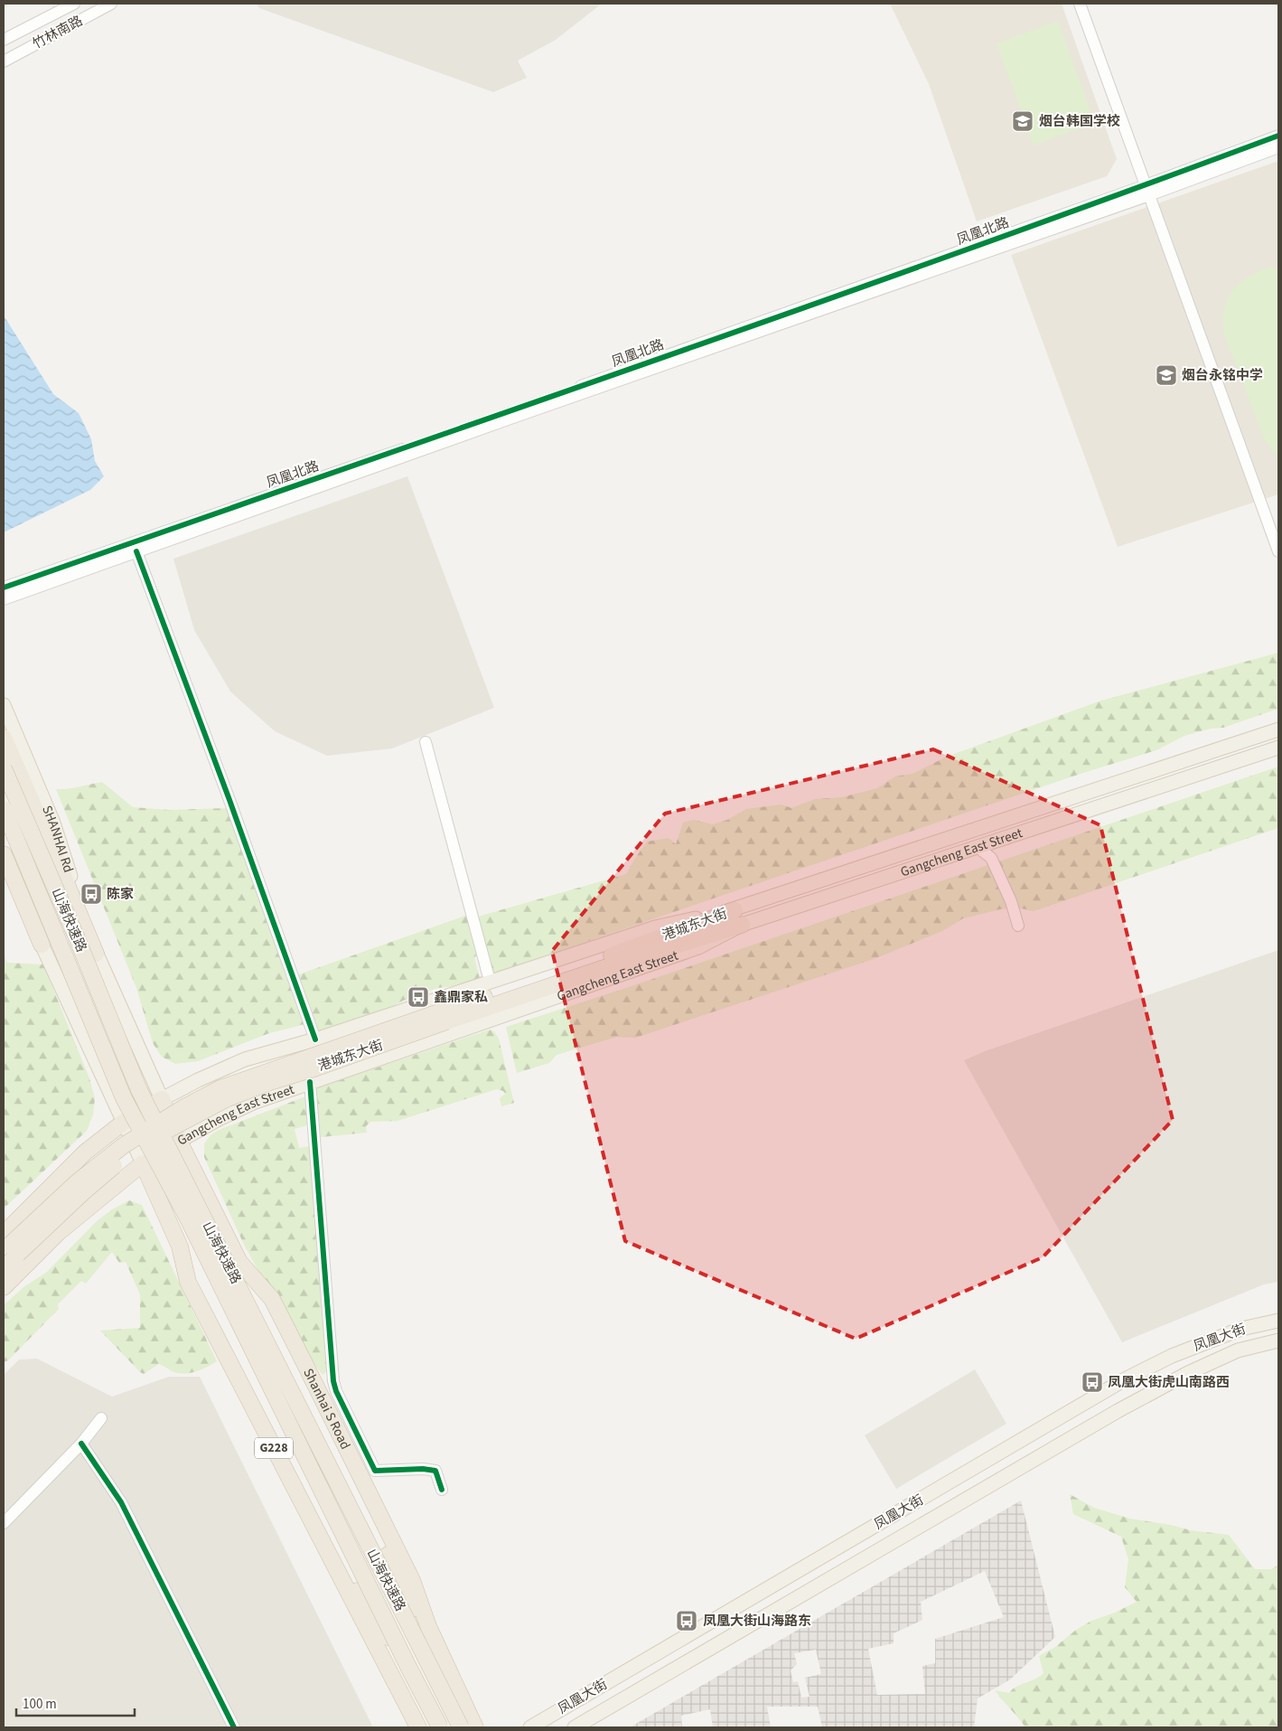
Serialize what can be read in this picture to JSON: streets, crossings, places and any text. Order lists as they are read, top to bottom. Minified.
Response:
{"streets":{"highway":["Gangcheng East Street","山海快速路","港城东大街","Shanhai S Road","G228"],"main road":["SHANHAI Rd","凤凰大街"],"street":["竹林南路","凤凰北路"]},"crossings":[["SHANHAI Rd","Gangcheng East Street"],["SHANHAI Rd","Shanhai S Road"],["Gangcheng East Street","港城东大街"],["Gangcheng East Street","Shanhai S Road"],["Gangcheng East Street","G228"],["山海快速路","Shanhai S Road"]],"places":{"school or university":["烟台韩国学校","烟台永铭中学"],"bus stop":["陈家","鑫鼎家私","凤凰大街虎山南路西","凤凰大街山海路东"]},"scale_bar":"100 m"}
